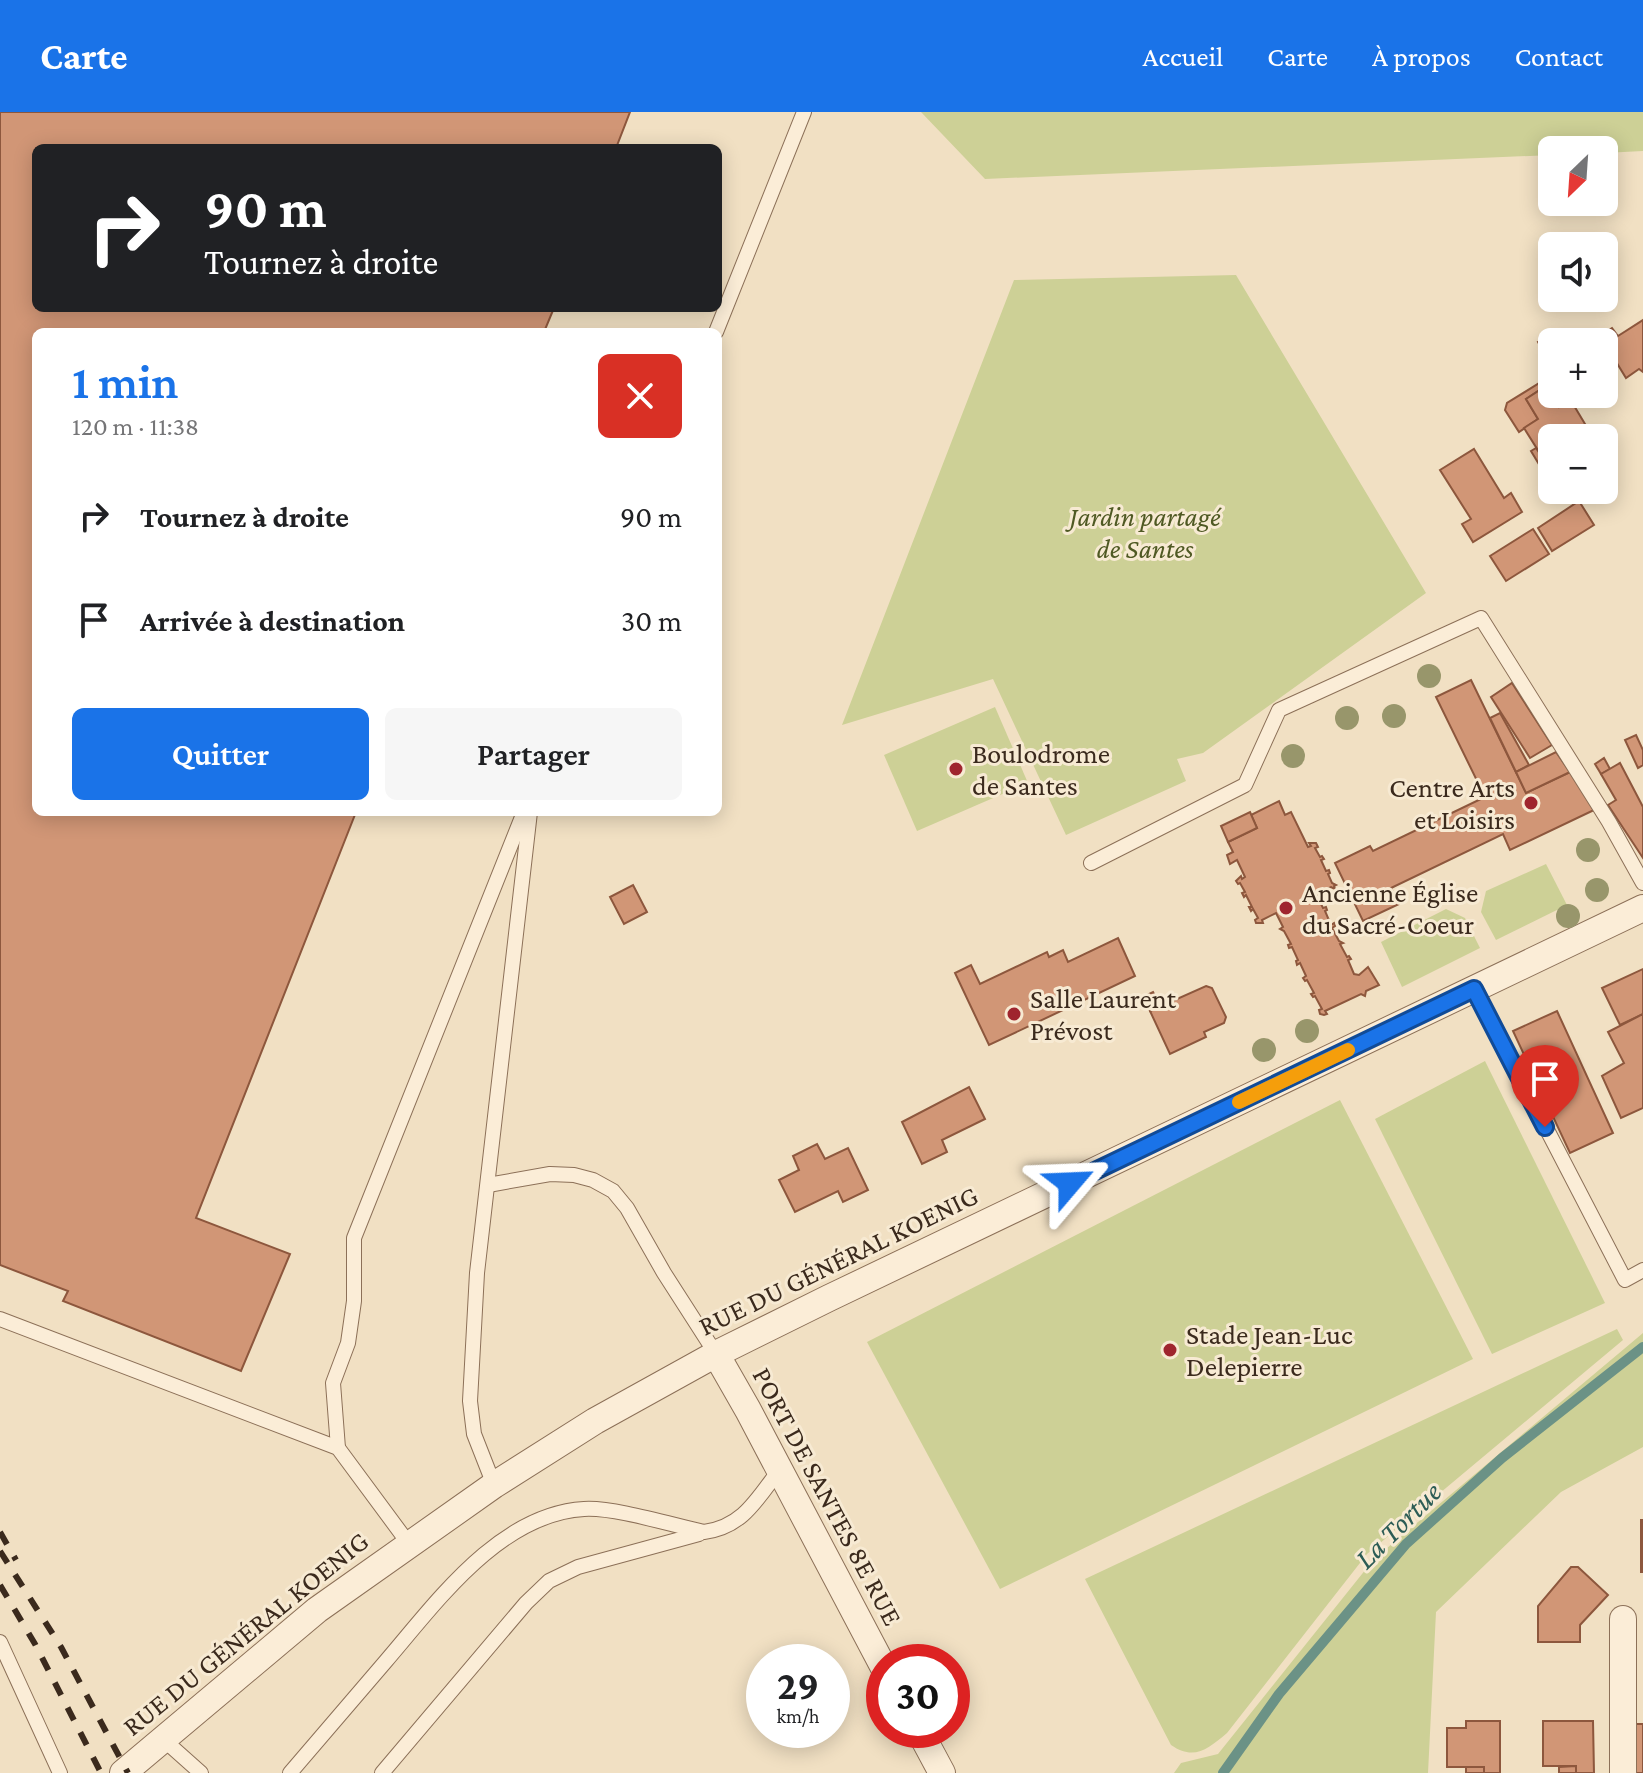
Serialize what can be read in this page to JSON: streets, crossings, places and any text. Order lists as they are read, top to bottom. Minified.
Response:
{"streets":{"street":["RUE DU GÉNÉRAL KOENIG","PORT DE SANTES 8E RUE"]},"crossings":[["RUE DU GÉNÉRAL KOENIG","PORT DE SANTES 8E RUE"]],"water":["La Tortue"],"parks":["Jardin partagé de Santes"],"places":["Boulodrome de Santes","Centre Arts et Loisirs","Ancienne Église du Sacré-Coeur","Salle Laurent Prévost","Stade Jean-Luc Delepierre"],"north":"bottom left","page":{"header":"Carte","nav":["Accueil","Carte","À propos","Contact"],"map_buttons":["+","−"],"turn":["90 m","Tournez à droite"],"heading":["1 min","120 m · 11:38"],"list":[{"name":"Tournez à droite","value":"90 m"},{"name":"Arrivée à destination","value":"30 m"}],"buttons":["Quitter","Partager"],"speed":"29 km/h","limit":"30"}}
